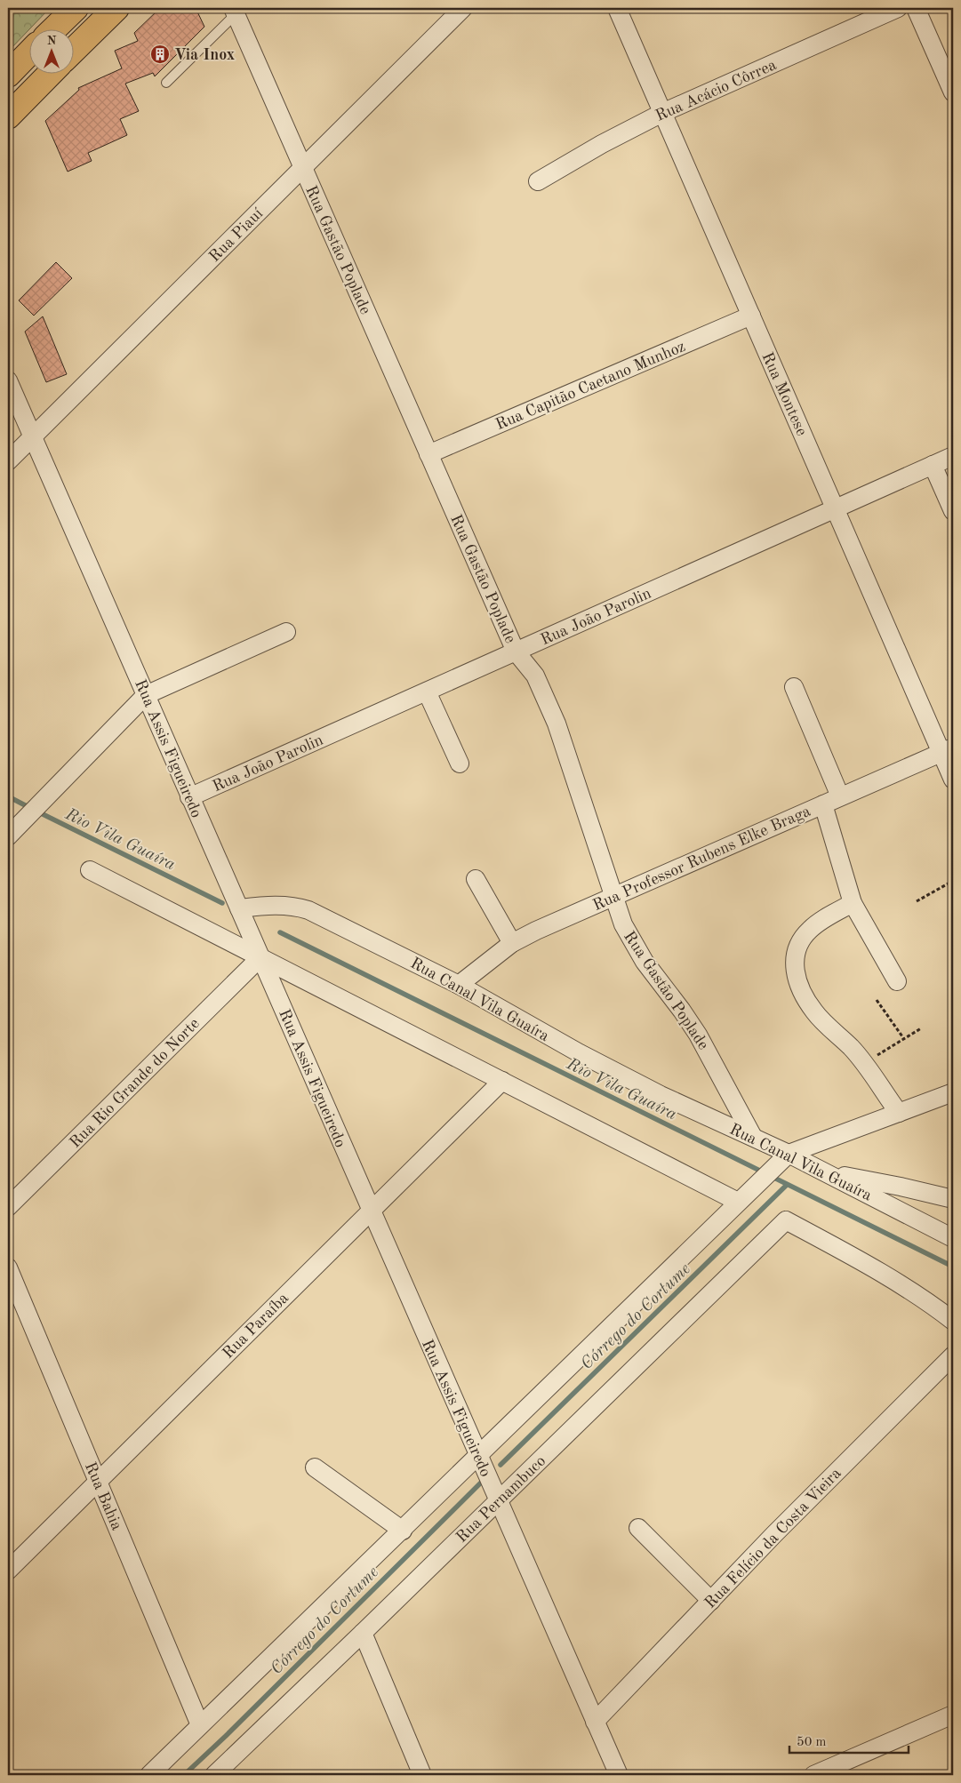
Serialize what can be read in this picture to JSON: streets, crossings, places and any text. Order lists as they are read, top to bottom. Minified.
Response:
{"streets":{"street":["Rua Acácio Côrrea","Rua Piauí","Rua Gastão Poplade","Rua Capitão Caetano Munhoz","Rua Montese","Rua João Parolin","Rua Assis Figueiredo","Rua Professor Rubens Elke Braga","Rua Canal Vila Guaíra","Rua Rio Grande do Norte","Rua Paraíba","Rua Bahia","Rua Pernambuco","Rua Felício da Costa Vieira"]},"crossings":[["Rua Acácio Côrrea","Rua Montese"],["Rua Piauí","Rua Gastão Poplade"],["Rua Piauí","Rua Assis Figueiredo"],["Rua Gastão Poplade","Rua Capitão Caetano Munhoz"],["Rua Gastão Poplade","Rua João Parolin"],["Rua Gastão Poplade","Rua Professor Rubens Elke Braga"],["Rua Gastão Poplade","Rua Canal Vila Guaíra"],["Rua Capitão Caetano Munhoz","Rua Montese"],["Rua Montese","Rua João Parolin"],["Rua Montese","Rua Professor Rubens Elke Braga"],["Rua João Parolin","Rua Assis Figueiredo"],["Rua Assis Figueiredo","Rua Canal Vila Guaíra"],["Rua Assis Figueiredo","Rua Rio Grande do Norte"],["Rua Assis Figueiredo","Rua Paraíba"],["Rua Assis Figueiredo","Rua Pernambuco"],["Rua Assis Figueiredo","Rua Felício da Costa Vieira"],["Rua Professor Rubens Elke Braga","Rua Canal Vila Guaíra"],["Rua Paraíba","Rua Bahia"]],"water":["Rio Vila Guaíra","Córrego do Cortume"],"places":{"building":["Via Inox"]},"scale_bar":"50 m","north":"top"}
